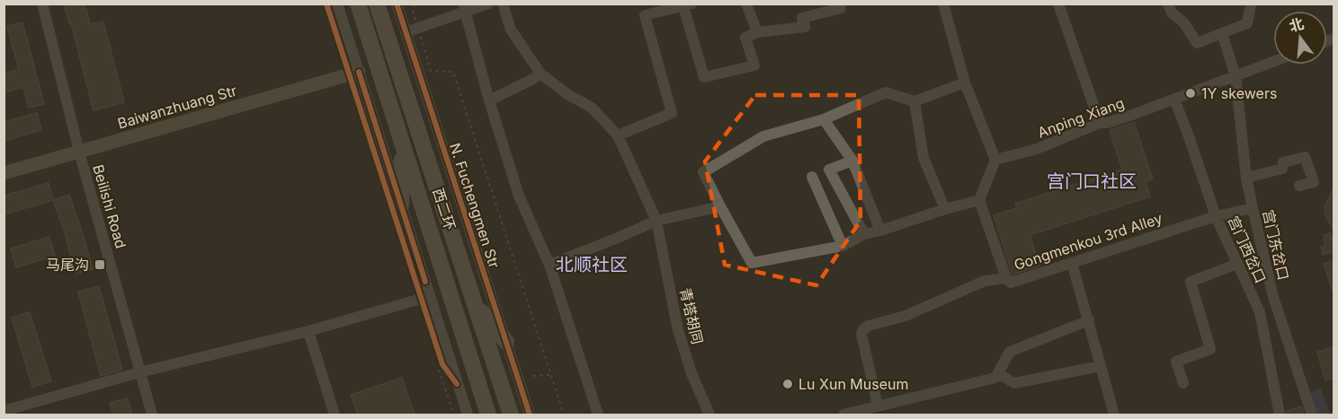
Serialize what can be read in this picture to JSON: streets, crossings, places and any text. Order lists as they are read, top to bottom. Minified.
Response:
{"streets":{"highway":["西二环"],"main road":["Baiwanzhuang Str"],"street":["Anping Xiang","N. Fuchengmen Str","Beilishi Road","Gongmenkou 3rd Alley","宫门东岔口","宫门西岔口","青塔胡同"]},"crossings":[["Baiwanzhuang Str","Beilishi Road"],["Anping Xiang","宫门东岔口"],["Anping Xiang","宫门西岔口"],["Gongmenkou 3rd Alley","宫门东岔口"],["Gongmenkou 3rd Alley","宫门西岔口"]],"districts":["宫门口社区","北顺社区"],"places":{"other":["1Y skewers","Lu Xun Museum"],"transit":["马尾沟"]},"north":"top"}
